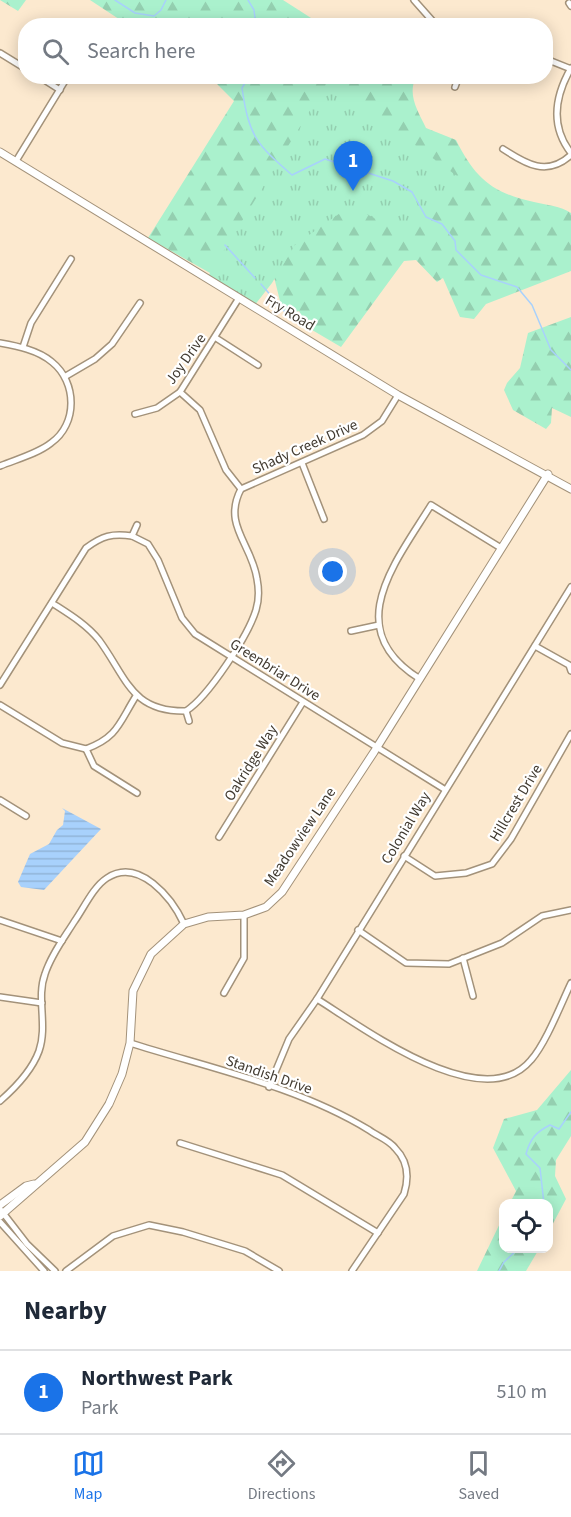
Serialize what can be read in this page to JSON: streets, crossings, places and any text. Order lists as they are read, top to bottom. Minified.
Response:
{"streets":{"street":["Fry Road","Joy Drive","Shady Creek Drive","Greenbriar Drive","Oakridge Way","Hillcrest Drive","Colonial Way","Meadowview Lane","Standish Drive"]},"crossings":[["Fry Road","Joy Drive"],["Fry Road","Shady Creek Drive"],["Fry Road","Meadowview Lane"],["Shady Creek Drive","Greenbriar Drive"],["Greenbriar Drive","Oakridge Way"],["Greenbriar Drive","Colonial Way"],["Greenbriar Drive","Meadowview Lane"],["Hillcrest Drive","Colonial Way"],["Colonial Way","Standish Drive"],["Meadowview Lane","Standish Drive"]],"page":{"search":"Search here","pins":"1","heading":"Nearby","list":[{"mark":"1","name":"Northwest Park","note":"Park","value":"510 m"}],"nav":["Map","Directions","Saved"]}}
